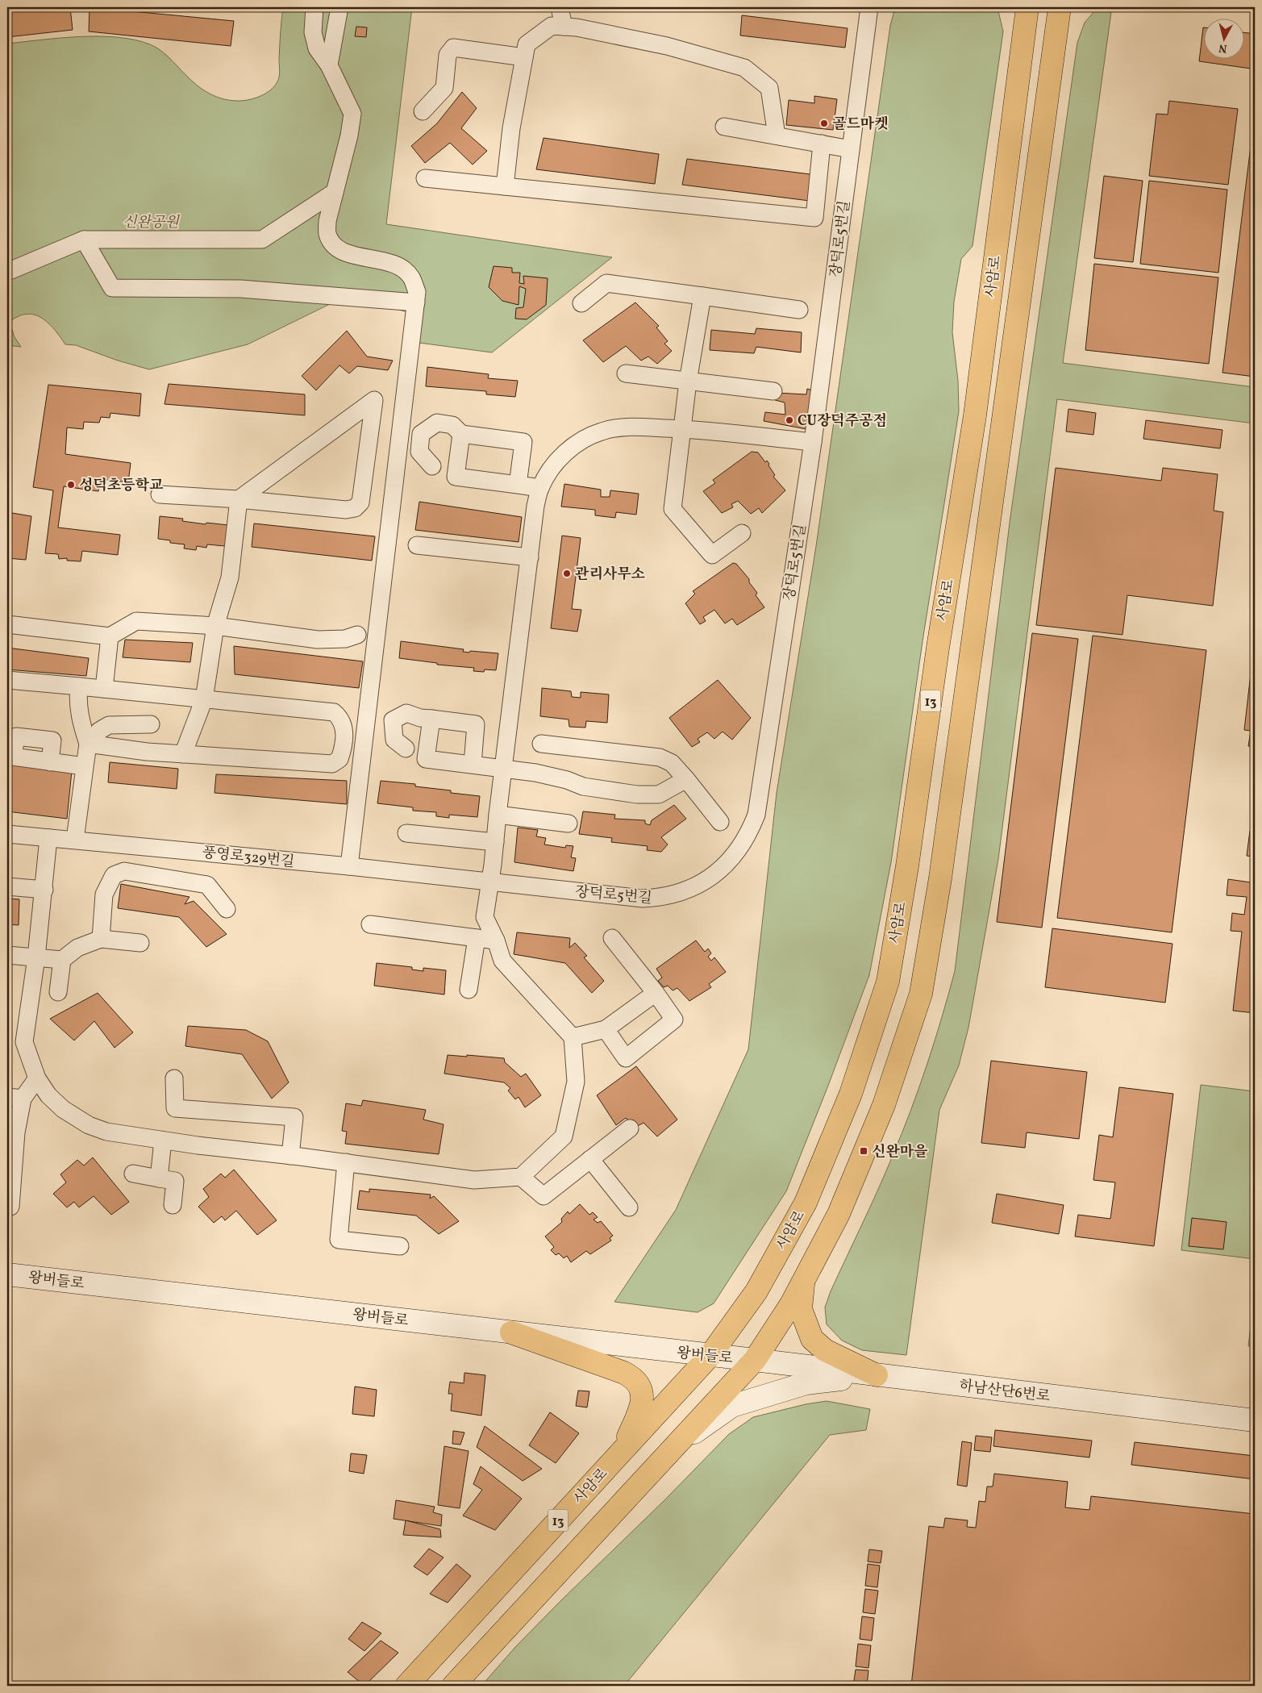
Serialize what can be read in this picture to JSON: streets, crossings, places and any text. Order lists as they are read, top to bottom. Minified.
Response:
{"streets":{"main road":["사암로","13","왕버들로","하남산단6번로"],"street":["장덕로5번길","풍영로329번길"]},"crossings":[["장덕로5번길","풍영로329번길"],["사암로","왕버들로"],["사암로","하남산단6번로"],["왕버들로","하남산단6번로"]],"parks":["신완공원"],"places":{"other":["골드마켓","CU장덕주공점","성덕초등학교","관리사무소"],"transit":["신완마을"]},"north":"bottom"}
